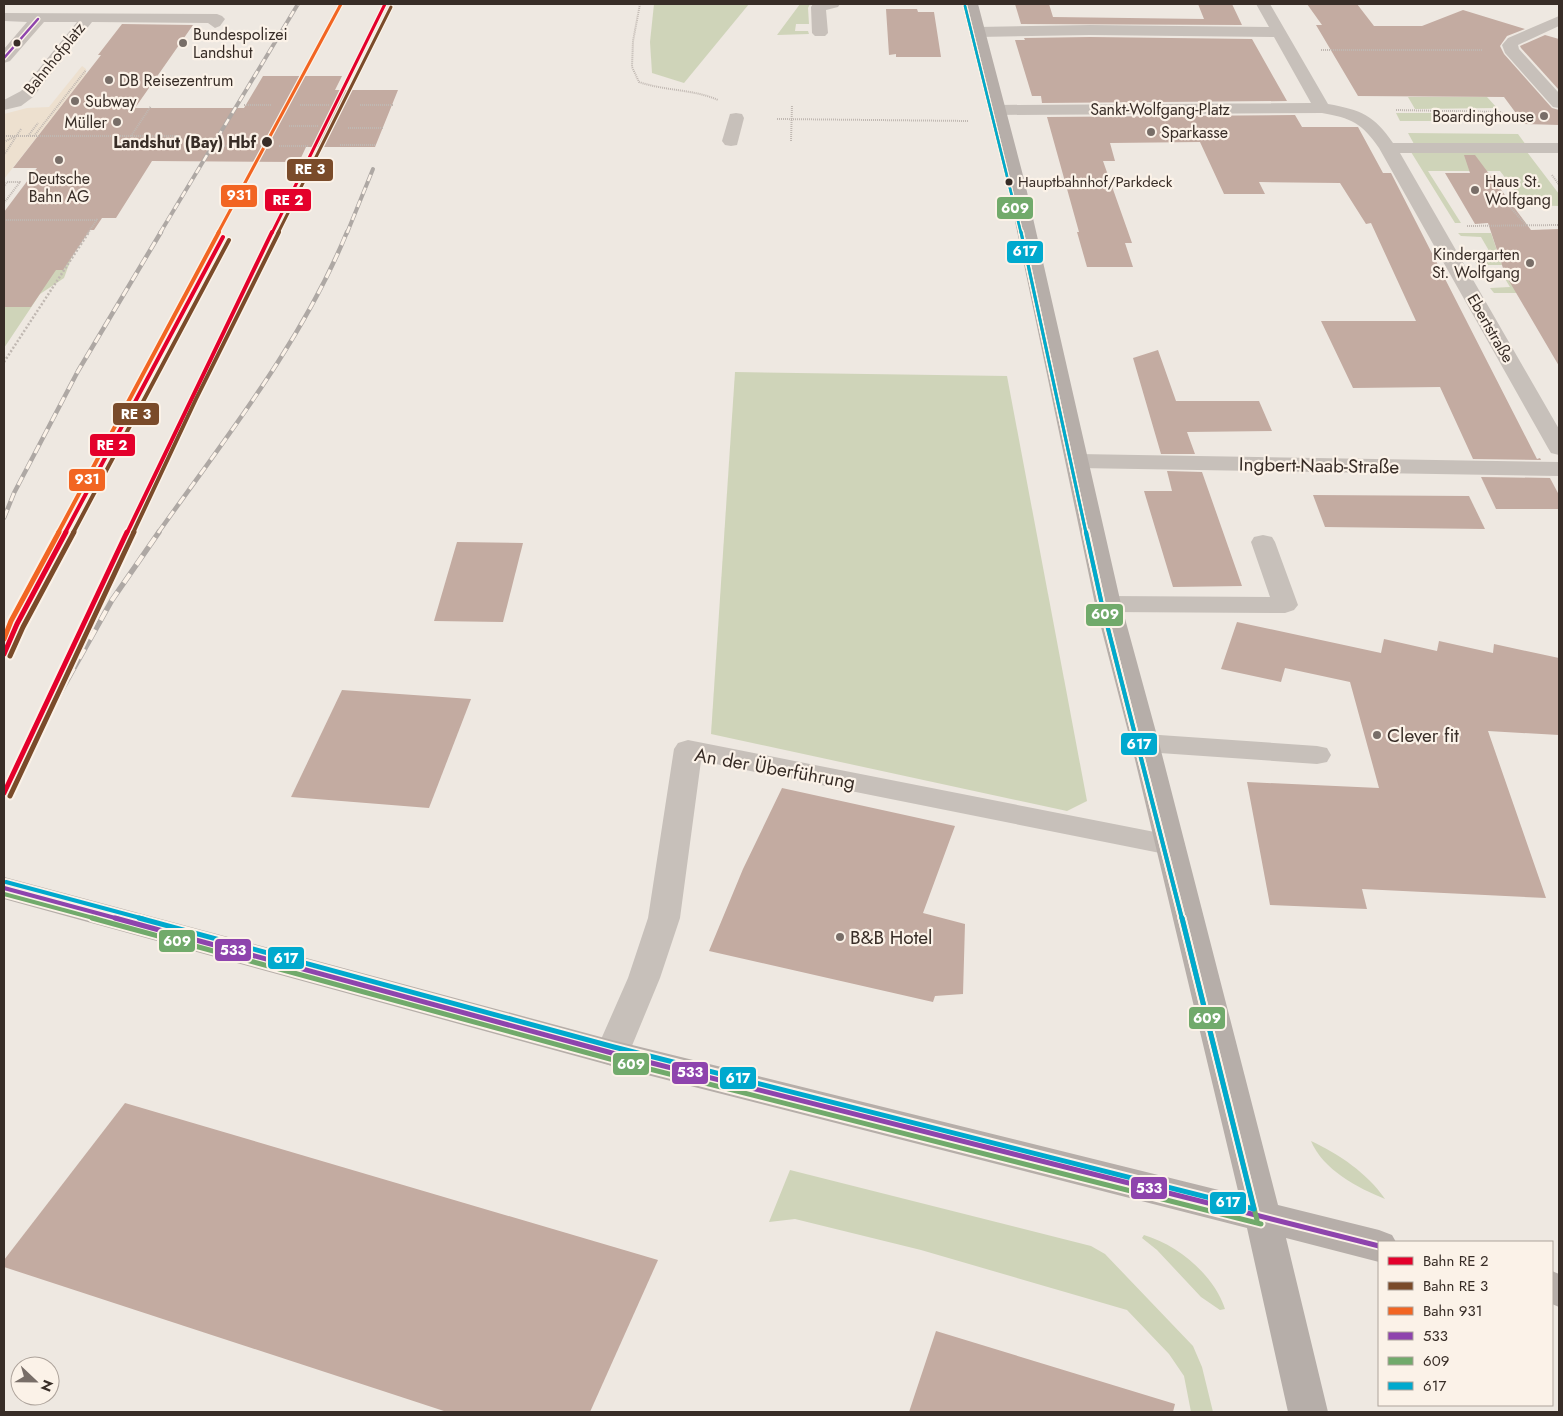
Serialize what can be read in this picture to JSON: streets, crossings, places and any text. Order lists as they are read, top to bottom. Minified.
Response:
{"streets":{"street":["Bahnhofplatz","Sankt-Wolfgang-Platz","Ebertstraße","Ingbert-Naab-Straße","An der Überführung"]},"crossings":[["Sankt-Wolfgang-Platz","Ebertstraße"]],"places":["Bundespolizei Landshut","DB Reisezentrum","Subway","Boardinghouse","Müller","Sparkasse","Landshut (Bay) Hbf","Deutsche Bahn AG","Hauptbahnhof/Parkdeck","Haus St. Wolfgang","Kindergarten St. Wolfgang","Clever fit","B&B Hotel"],"lines":["rail line 931","transit line 609","transit line 617","transit line 533"],"legend":["Bahn RE 2","Bahn RE 3","Bahn 931","533","609","617"],"north":"right"}
